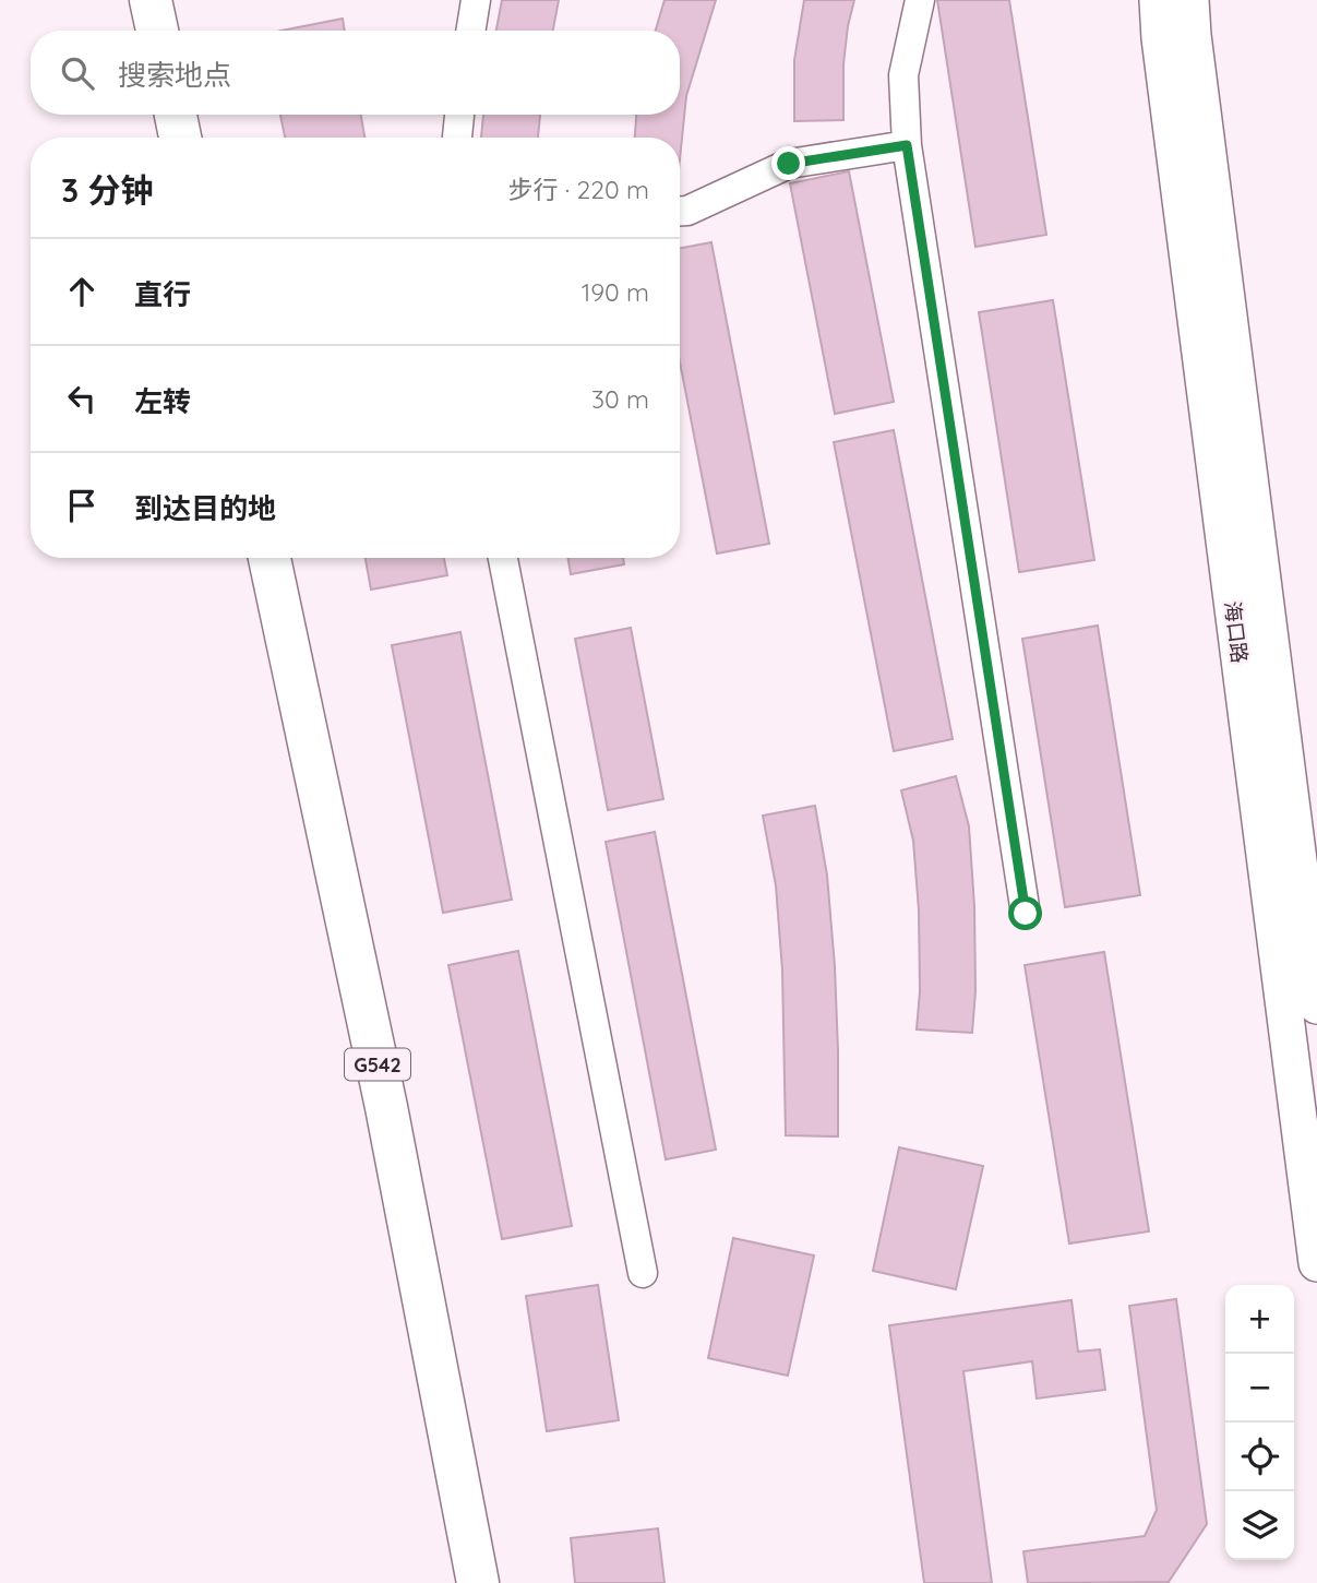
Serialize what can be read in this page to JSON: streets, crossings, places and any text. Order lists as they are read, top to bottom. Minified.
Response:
{"streets":{"highway":["G542"],"main road":["海口路"]},"page":{"search":"搜索地点","heading":["3 分钟","步行 · 220 m"],"list":[["直行","190 m"],["左转","30 m"],"到达目的地"],"map_buttons":["+","−"]}}
